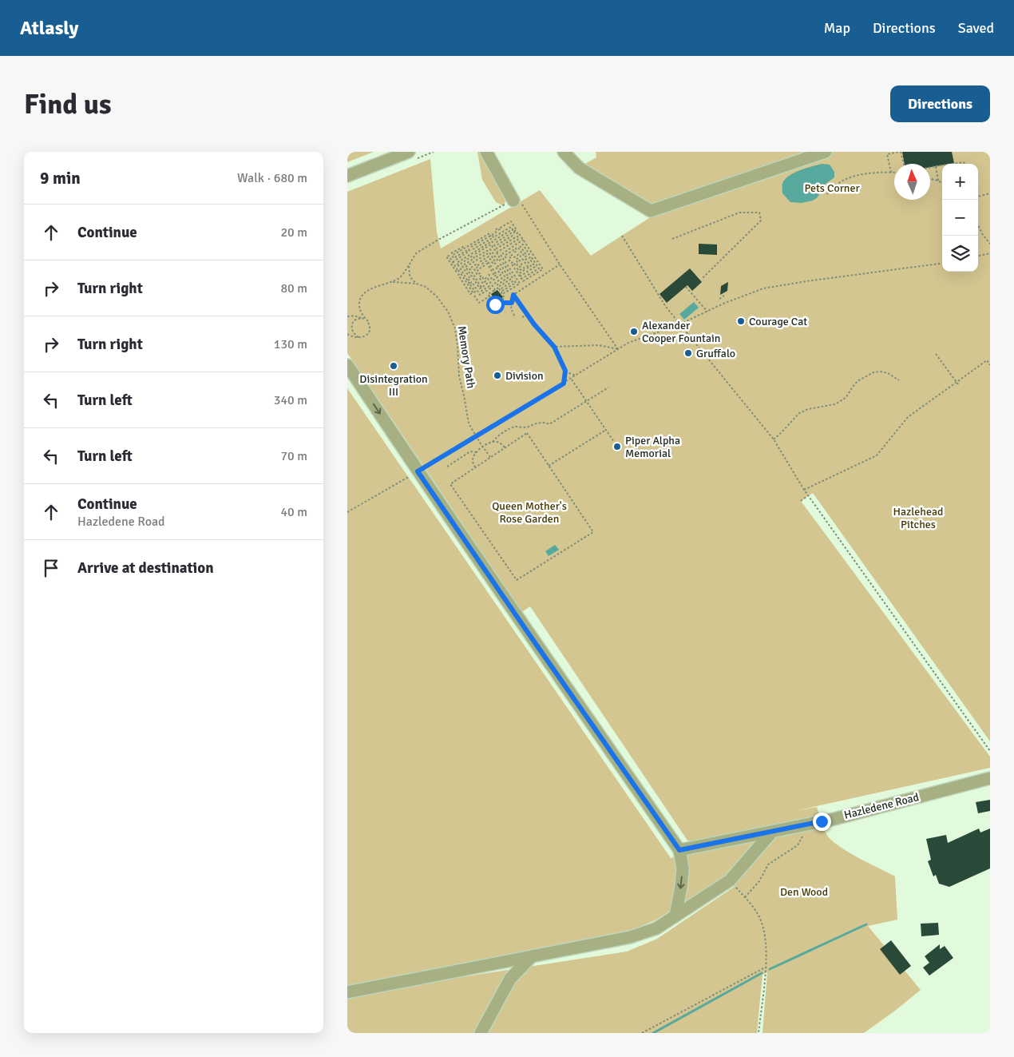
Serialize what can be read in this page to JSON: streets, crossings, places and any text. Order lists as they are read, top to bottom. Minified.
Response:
{"streets":{"street":["Hazledene Road"],"path":["Memory Path"]},"parks":["Pets Corner","Queen Mother's Rose Garden","Hazlehead Pitches","Den Wood"],"places":["Courage Cat","Alexander Cooper Fountain","Gruffalo","Disintegration III","Division","Piper Alpha Memorial"],"north":"top","page":{"header":"Atlasly","nav":["Map","Directions","Saved"],"buttons":"Directions","title":"Find us","heading":["9 min","Walk · 680 m"],"map_buttons":["+","−"],"list":[["Continue","20 m"],["Turn right","80 m"],["Turn right","130 m"],["Turn left","340 m"],["Turn left","70 m"],["Continue","Hazledene Road","40 m"],"Arrive at destination"]}}
